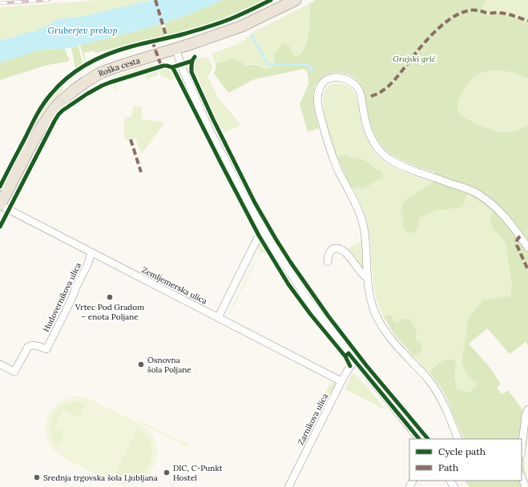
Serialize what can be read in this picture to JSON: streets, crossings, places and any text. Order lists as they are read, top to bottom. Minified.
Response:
{"streets":{"main road":["Roška cesta"],"street":["Zemljemerska ulica","Hudovernikova ulica","Zarnikova ulica"]},"crossings":[["Roška cesta","Zemljemerska ulica"],["Zemljemerska ulica","Hudovernikova ulica"],["Zemljemerska ulica","Zarnikova ulica"]],"water":["Gruberjev prekop"],"parks":["Grajski grič"],"places":["Vrtec Pod Gradom – enota Poljane","Osnovna šola Poljane","DIC, C-Punkt Hostel","Srednja trgovska šola Ljubljana"],"legend":["Cycle path","Path"]}
